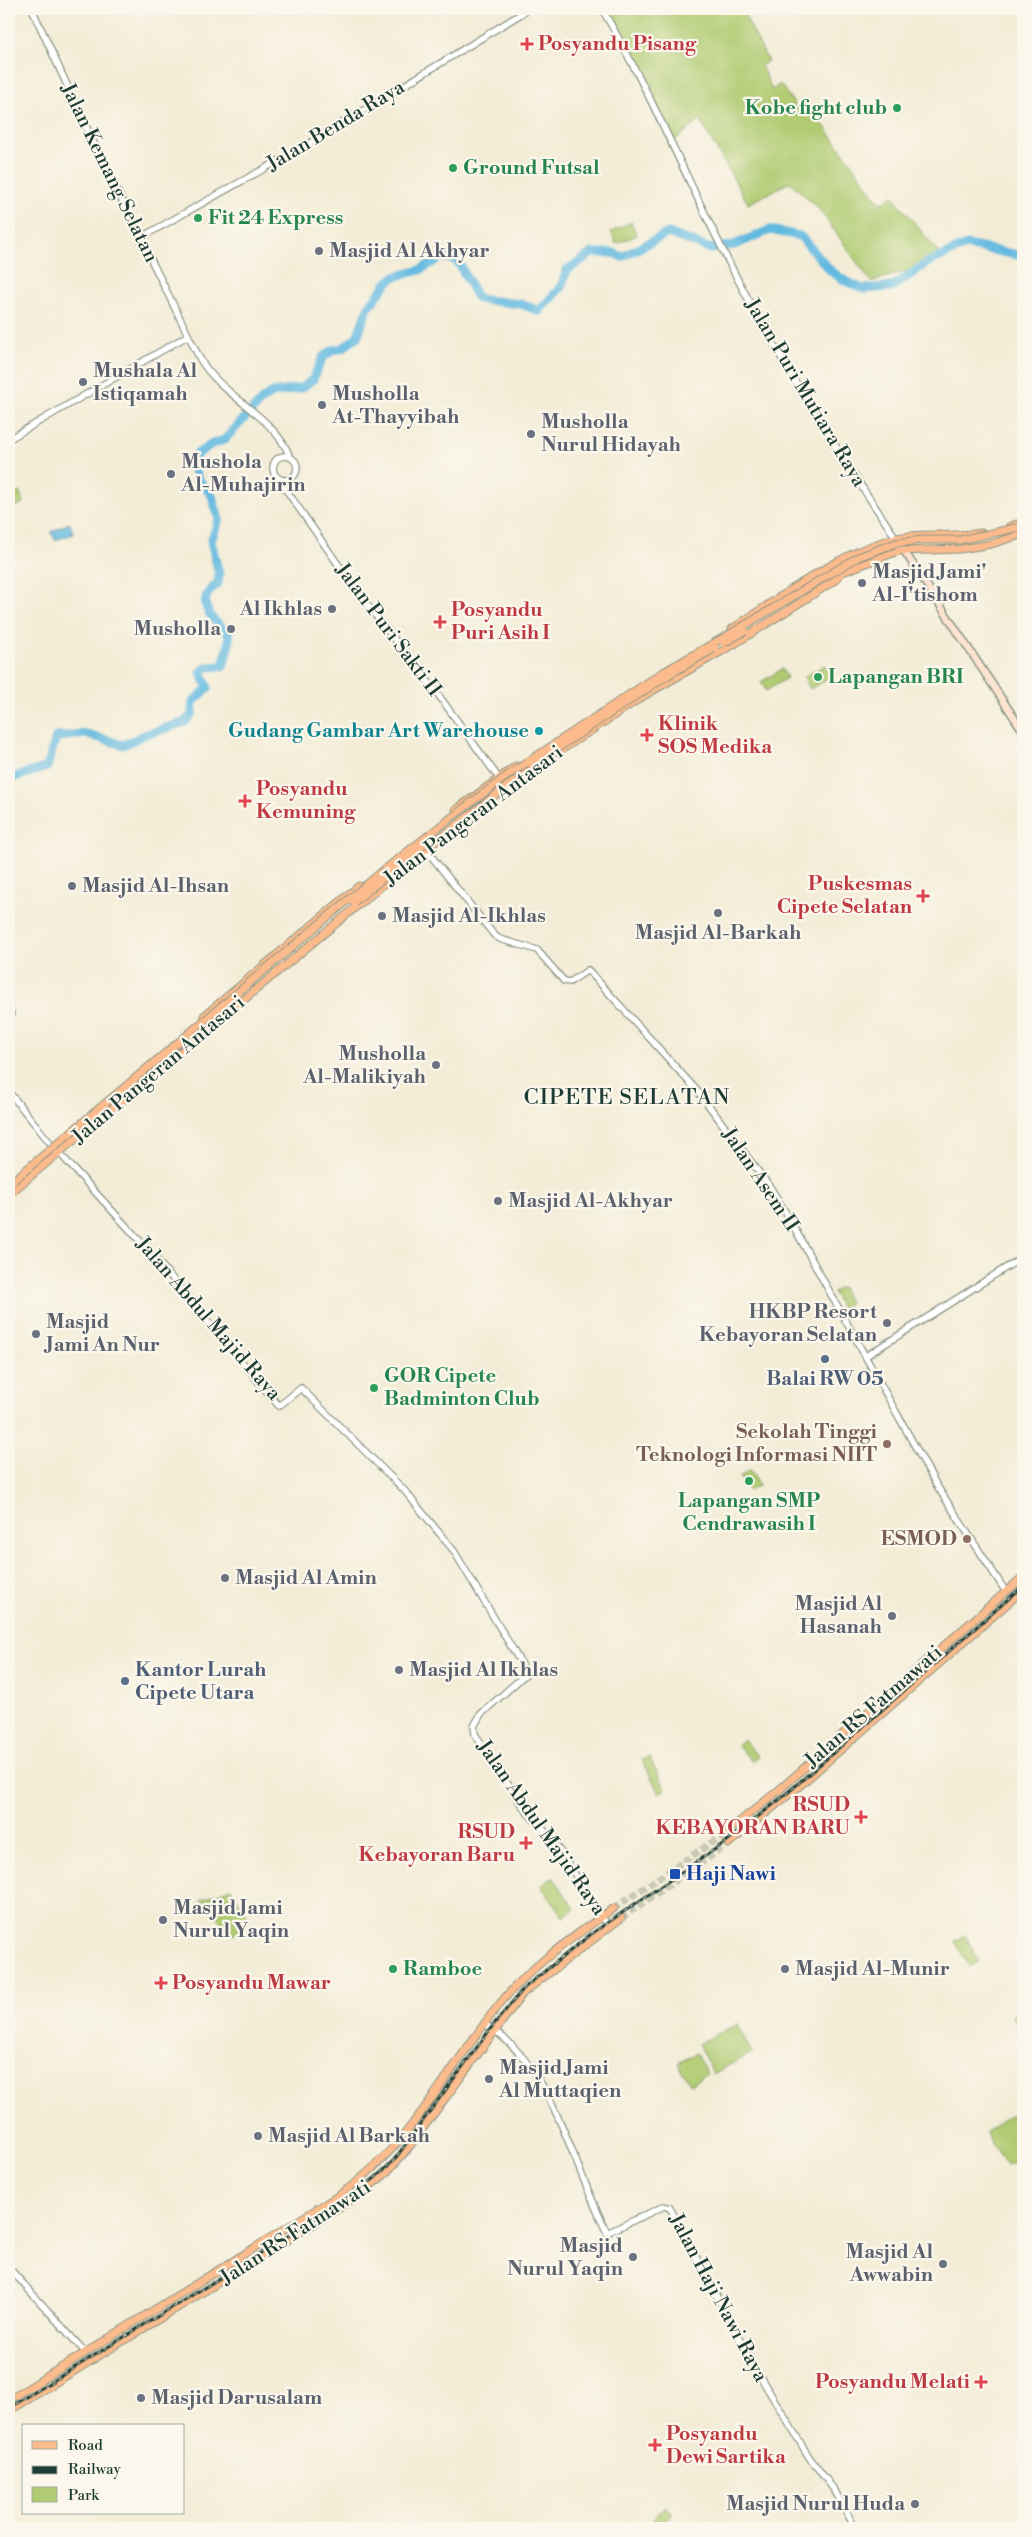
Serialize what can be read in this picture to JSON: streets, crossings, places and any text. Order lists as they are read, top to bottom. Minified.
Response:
{"streets":{"main road":["Jalan Pangeran Antasari","Jalan RS Fatmawati"],"street":["Jalan Benda Raya","Jalan Kemang Selatan","Jalan Puri Mutiara Raya","Jalan Puri Sakti II","Jalan Asem II","Jalan Abdul Majid Raya","Jalan Haji Nawi Raya"]},"crossings":[["Jalan Benda Raya","Jalan Kemang Selatan"],["Jalan Kemang Selatan","Jalan Puri Sakti II"],["Jalan Puri Mutiara Raya","Jalan Pangeran Antasari"],["Jalan Puri Sakti II","Jalan Pangeran Antasari"],["Jalan Pangeran Antasari","Jalan Asem II"],["Jalan Pangeran Antasari","Jalan Abdul Majid Raya"],["Jalan Asem II","Jalan RS Fatmawati"],["Jalan Abdul Majid Raya","Jalan RS Fatmawati"],["Jalan RS Fatmawati","Jalan Haji Nawi Raya"]],"districts":["CIPETE SELATAN"],"places":{"health":["Posyandu Pisang","Posyandu Puri Asih I","Klinik SOS Medika","Posyandu Kemuning","Puskesmas Cipete Selatan","RSUD KEBAYORAN BARU","RSUD Kebayoran Baru","Posyandu Mawar","Posyandu Melati","Posyandu Dewi Sartika"],"other":["Kobe fight club","Ground Futsal","Fit 24 Express","Masjid Al Akhyar","Mushala Al Istiqamah","Musholla At-Thayyibah","Musholla Nurul Hidayah","Mushola Al-Muhajirin","Masjid Jami' Al-I'tishom","Al Ikhlas","Musholla","Lapangan BRI","Gudang Gambar Art Warehouse","Masjid Al-Ihsan","Masjid Al-Barkah","Masjid Al-Ikhlas","Musholla Al-Malikiyah","Masjid Al-Akhyar","HKBP Resort Kebayoran Selatan","Masjid Jami An Nur","Balai RW 05","GOR Cipete Badminton Club","Sekolah Tinggi Teknologi Informasi NIIT","Lapangan SMP Cendrawasih I","ESMOD","Masjid Al Amin","Masjid Al Hasanah","Masjid Al Ikhlas","Kantor Lurah Cipete Utara","Masjid Jami Nurul Yaqin","Ramboe","Masjid Al-Munir","Masjid Jami Al Muttaqien","Masjid Al Barkah","Masjid Nurul Yaqin","Masjid Al Awwabin","Masjid Darusalam","Masjid Nurul Huda"],"transit":["Haji Nawi"]},"legend":["Road","Railway","Park"]}
